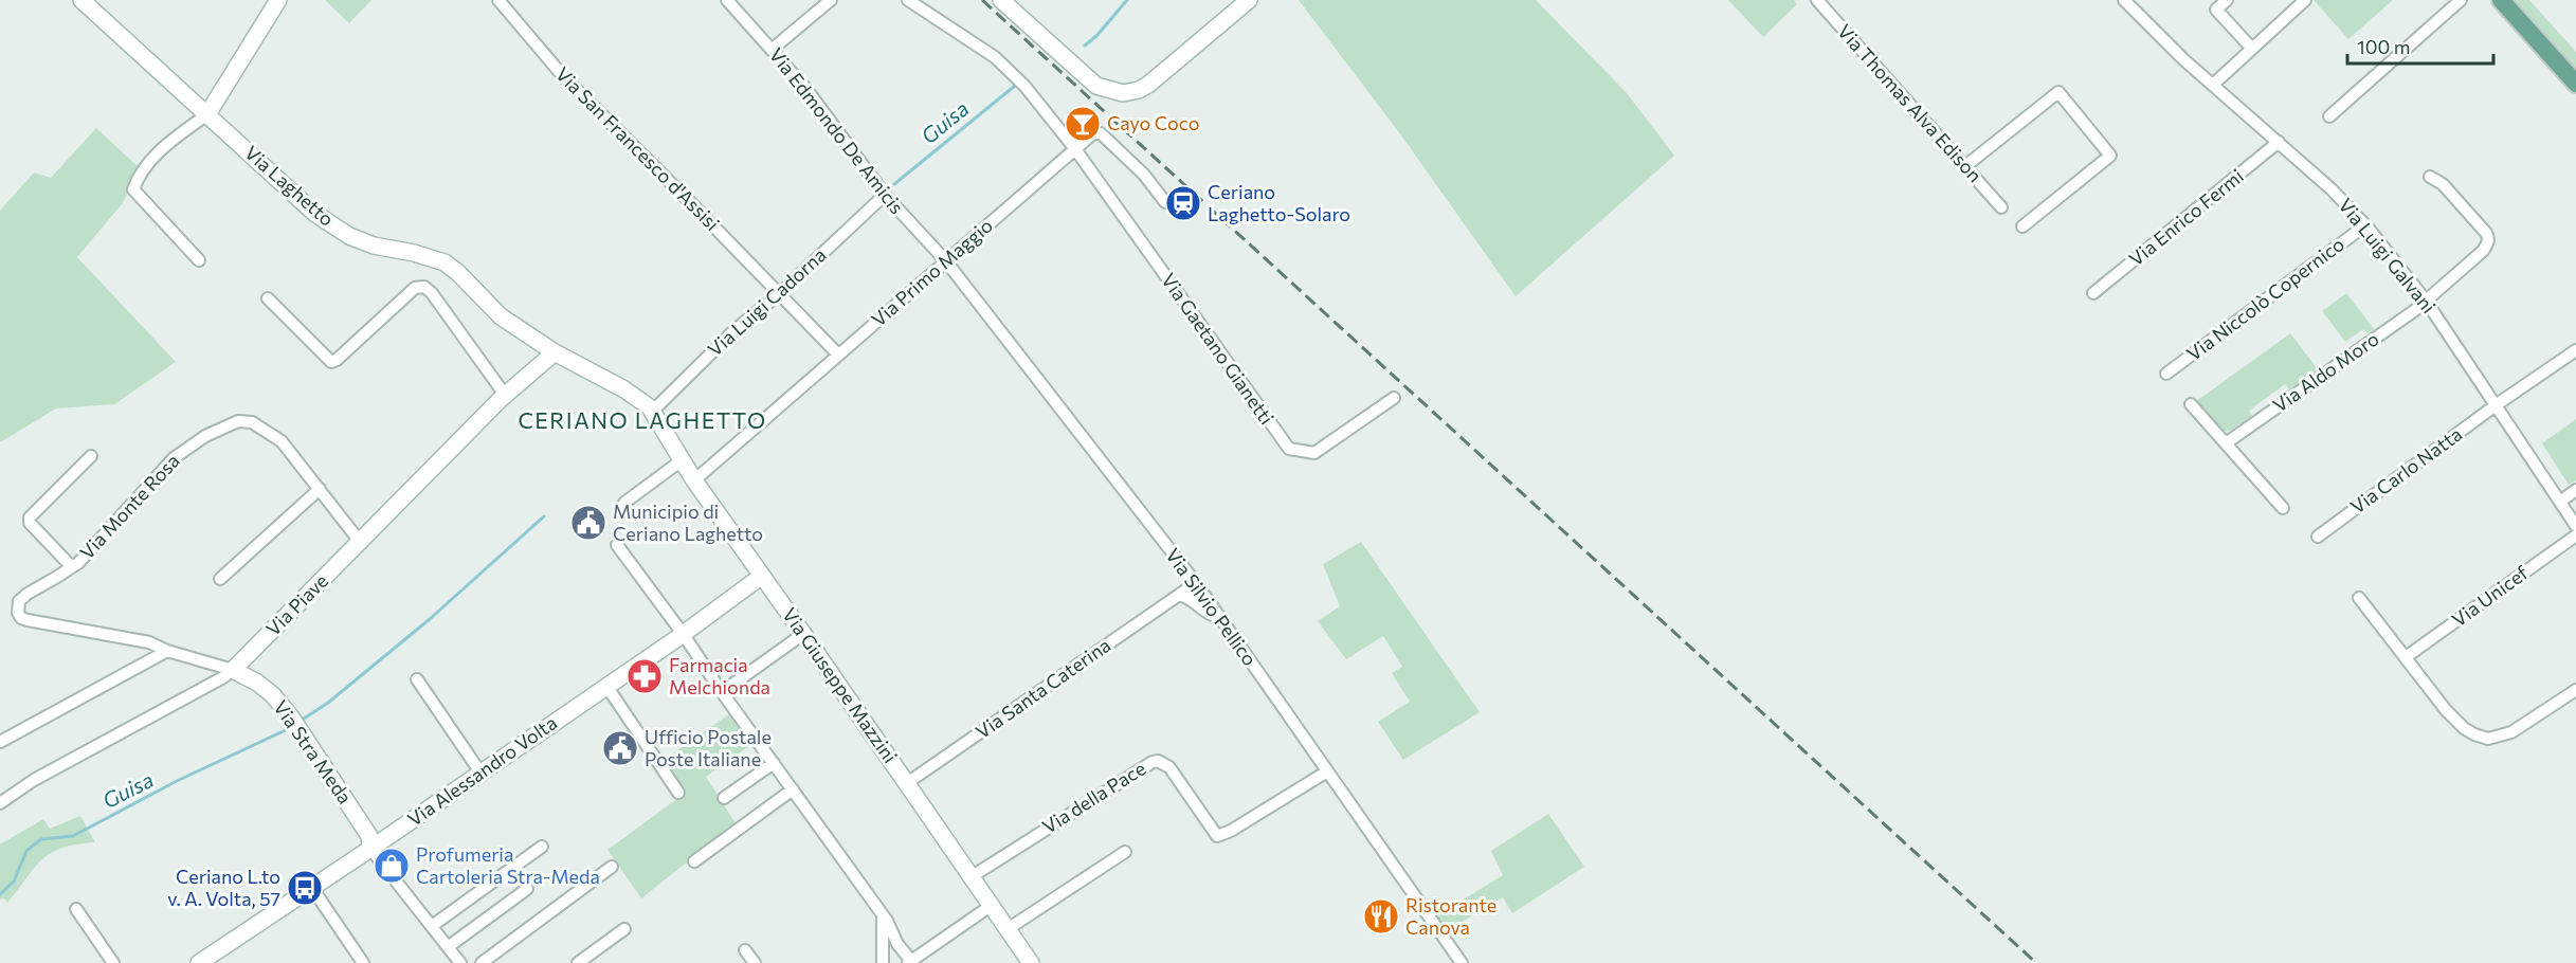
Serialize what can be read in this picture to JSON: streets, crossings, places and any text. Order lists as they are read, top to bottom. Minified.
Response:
{"streets":{"street":["Via Thomas Alva Edison","Via Edmondo De Amicis","Via San Francesco d'Assisi","Via Laghetto","Via Enrico Fermi","Via Luigi Galvani","Via Primo Maggio","Via Niccolò Copernico","Via Luigi Cadorna","Via Gaetano Gianetti","Via Aldo Moro","Via Carlo Natta","Via Monte Rosa","Via Unicef","Via Piave","Via Silvio Pellico","Via Giuseppe Mazzini","Via Santa Caterina","Via Stra Meda","Via Alessandro Volta","Via della Pace"]},"crossings":[["Via Edmondo De Amicis","Via Primo Maggio"],["Via Edmondo De Amicis","Via Luigi Cadorna"],["Via Edmondo De Amicis","Via Silvio Pellico"],["Via San Francesco d'Assisi","Via Primo Maggio"],["Via San Francesco d'Assisi","Via Luigi Cadorna"],["Via Laghetto","Via Luigi Cadorna"],["Via Laghetto","Via Piave"],["Via Laghetto","Via Giuseppe Mazzini"],["Via Enrico Fermi","Via Luigi Galvani"],["Via Luigi Galvani","Via Niccolò Copernico"],["Via Luigi Galvani","Via Aldo Moro"],["Via Luigi Galvani","Via Carlo Natta"],["Via Primo Maggio","Via Gaetano Gianetti"],["Via Primo Maggio","Via Silvio Pellico"],["Via Primo Maggio","Via Giuseppe Mazzini"],["Via Luigi Cadorna","Via Giuseppe Mazzini"],["Via Monte Rosa","Via Piave"],["Via Monte Rosa","Via Stra Meda"],["Via Piave","Via Stra Meda"],["Via Silvio Pellico","Via Santa Caterina"],["Via Silvio Pellico","Via della Pace"],["Via Giuseppe Mazzini","Via Santa Caterina"],["Via Giuseppe Mazzini","Via Alessandro Volta"],["Via Giuseppe Mazzini","Via della Pace"],["Via Stra Meda","Via Alessandro Volta"]],"districts":["CERIANO LAGHETTO"],"water":["Guisa"],"places":{"bar":["Cayo Coco"],"station":["Ceriano Laghetto-Solaro"],"public building":["Municipio di Ceriano Laghetto","Ufficio Postale Poste Italiane"],"pharmacy":["Farmacia Melchionda"],"shop":["Profumeria Cartoleria Stra-Meda"],"bus stop":["Ceriano L.to v. A. Volta, 57"],"restaurant":["Ristorante Canova"]},"scale_bar":"100 m"}
